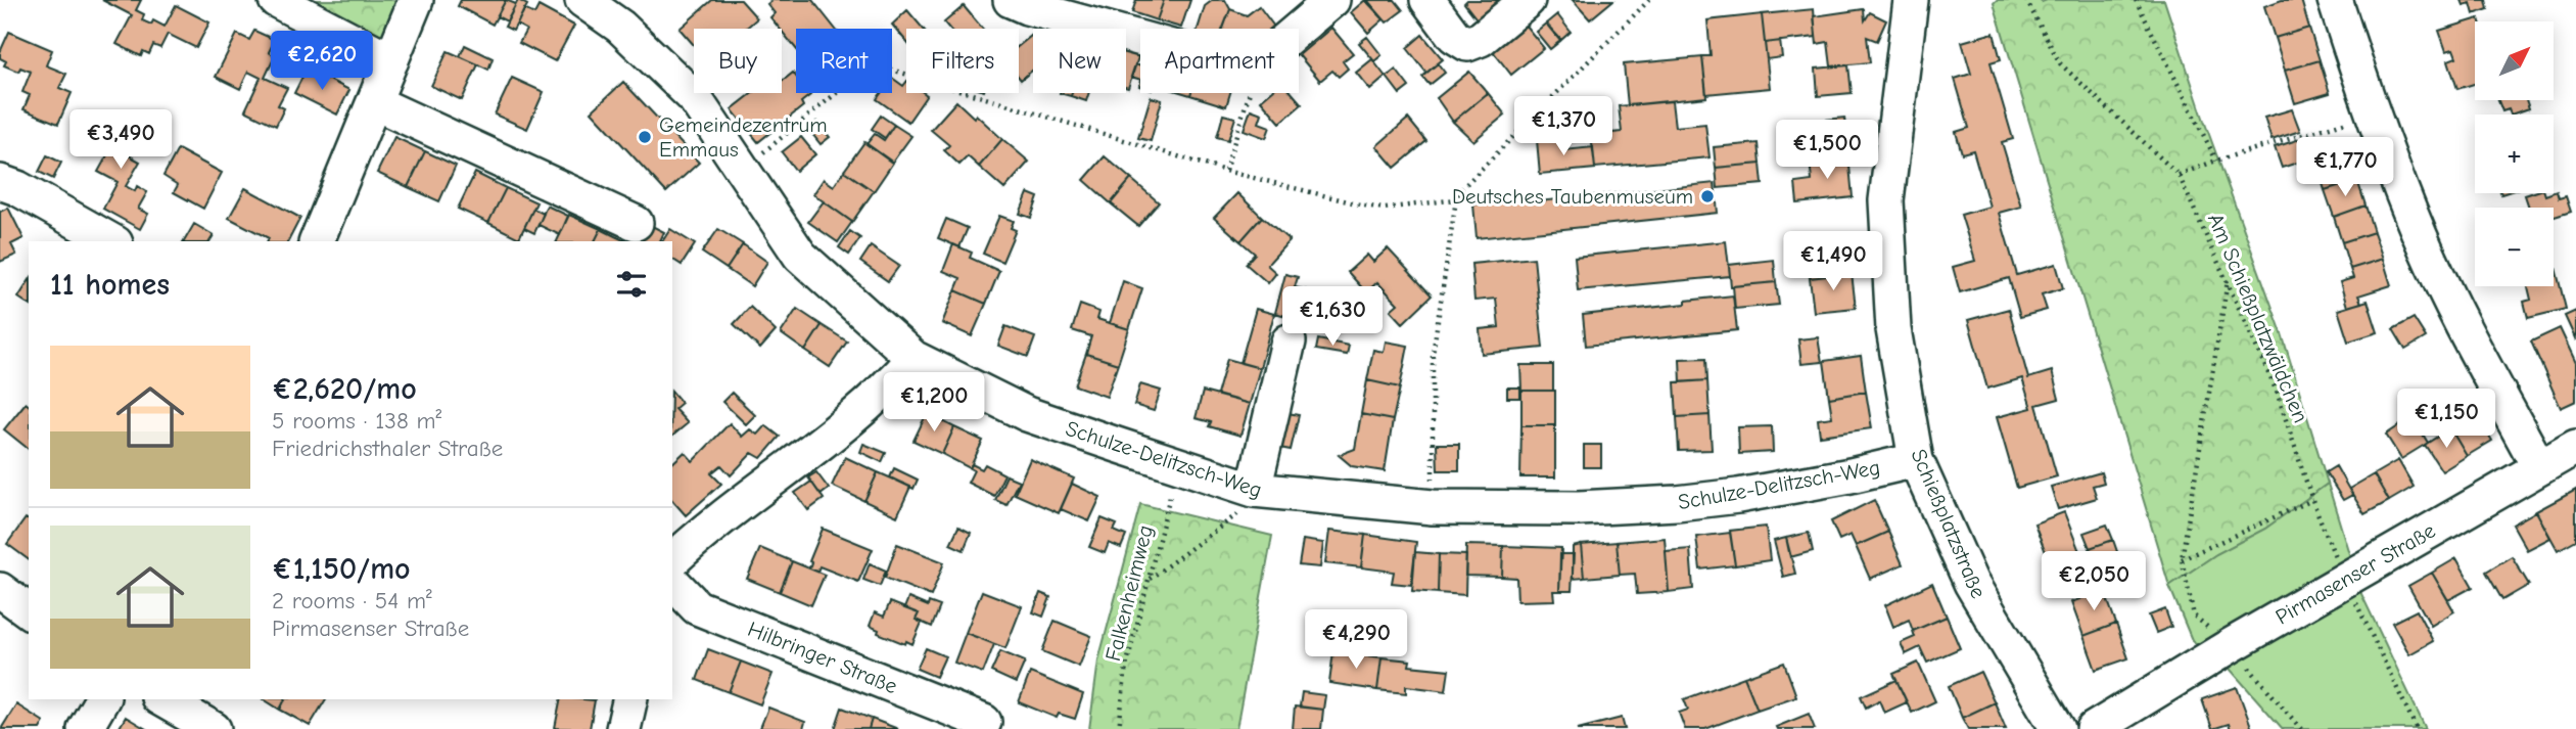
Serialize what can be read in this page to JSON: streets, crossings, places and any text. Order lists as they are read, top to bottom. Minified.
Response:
{"streets":{"street":["Schulze-Delitzsch-Weg","Schießplatzstraße","Pirmasenser Straße","Hilbringer Straße"],"path":["Am Schießplatzwäldchen","Falkenheimweg"]},"crossings":[["Am Schießplatzwäldchen","Pirmasenser Straße"],["Schulze-Delitzsch-Weg","Schießplatzstraße"],["Schulze-Delitzsch-Weg","Falkenheimweg"]],"places":["Gemeindezentrum Emmaus","Deutsches Taubenmuseum"],"north":"top right","page":{"map_buttons":["+","−"],"chip":["Buy","Rent","Filters","New","Apartment"],"price":["€2,620","€1,370","€3,490","€1,500","€1,770","€1,490","€1,630","€1,200","€1,150","€2,050","€4,290"],"heading":"11 homes","list":[{"name":"€2,620/mo","note":"5 rooms · 138 m² · Friedrichsthaler Straße"},{"name":"€1,150/mo","note":"2 rooms · 54 m² · Pirmasenser Straße"}]}}
